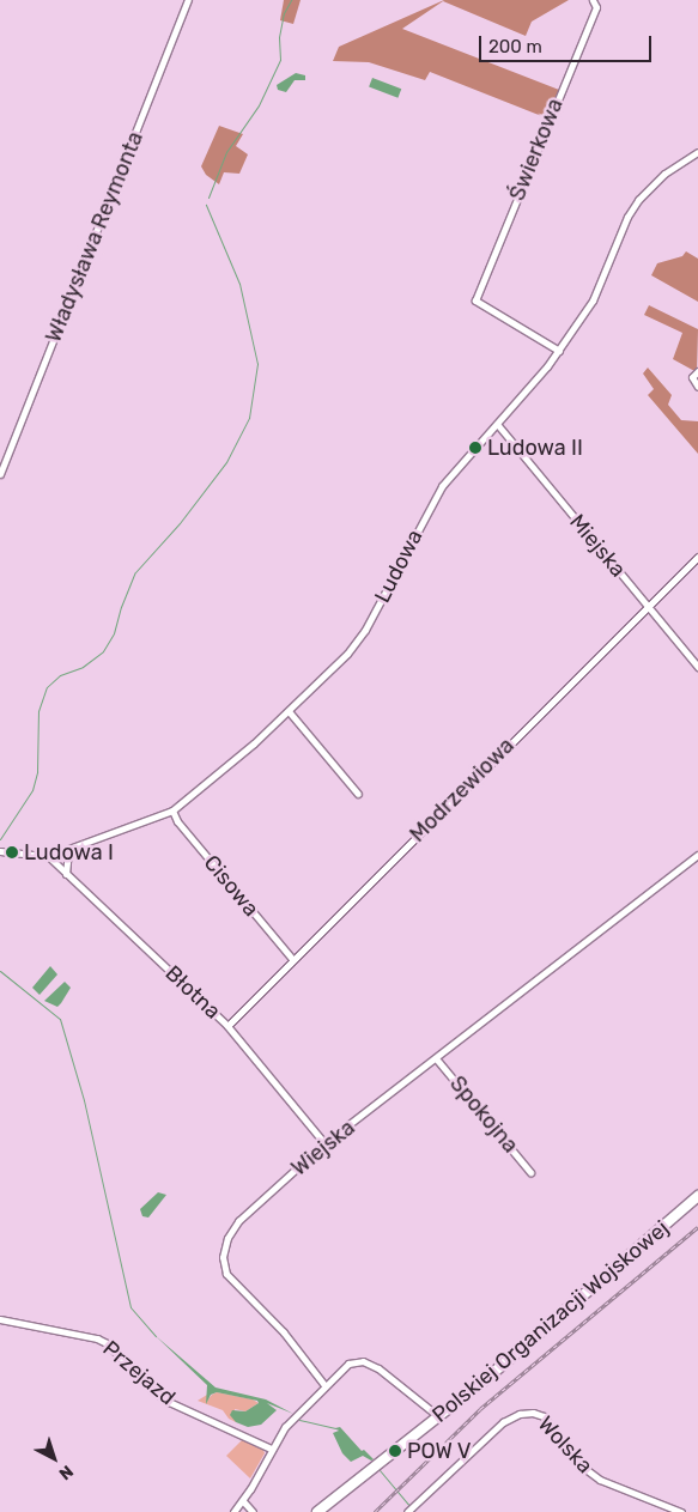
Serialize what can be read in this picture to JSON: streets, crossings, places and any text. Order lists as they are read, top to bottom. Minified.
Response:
{"streets":{"main road":["Polskiej Organizacji Wojskowej"],"street":["Świerkowa","Władysława Reymonta","Miejska","Ludowa","Modrzewiowa","Cisowa","Błotna","Spokojna","Wiejska","Przejazd","Wolska"]},"crossings":[["Świerkowa","Ludowa"],["Miejska","Ludowa"],["Miejska","Modrzewiowa"],["Ludowa","Cisowa"],["Ludowa","Błotna"],["Modrzewiowa","Cisowa"],["Modrzewiowa","Błotna"],["Błotna","Wiejska"],["Spokojna","Wiejska"]],"places":["Ludowa II","Ludowa I","POW V"],"scale_bar":"200 m","north":"bottom right"}
